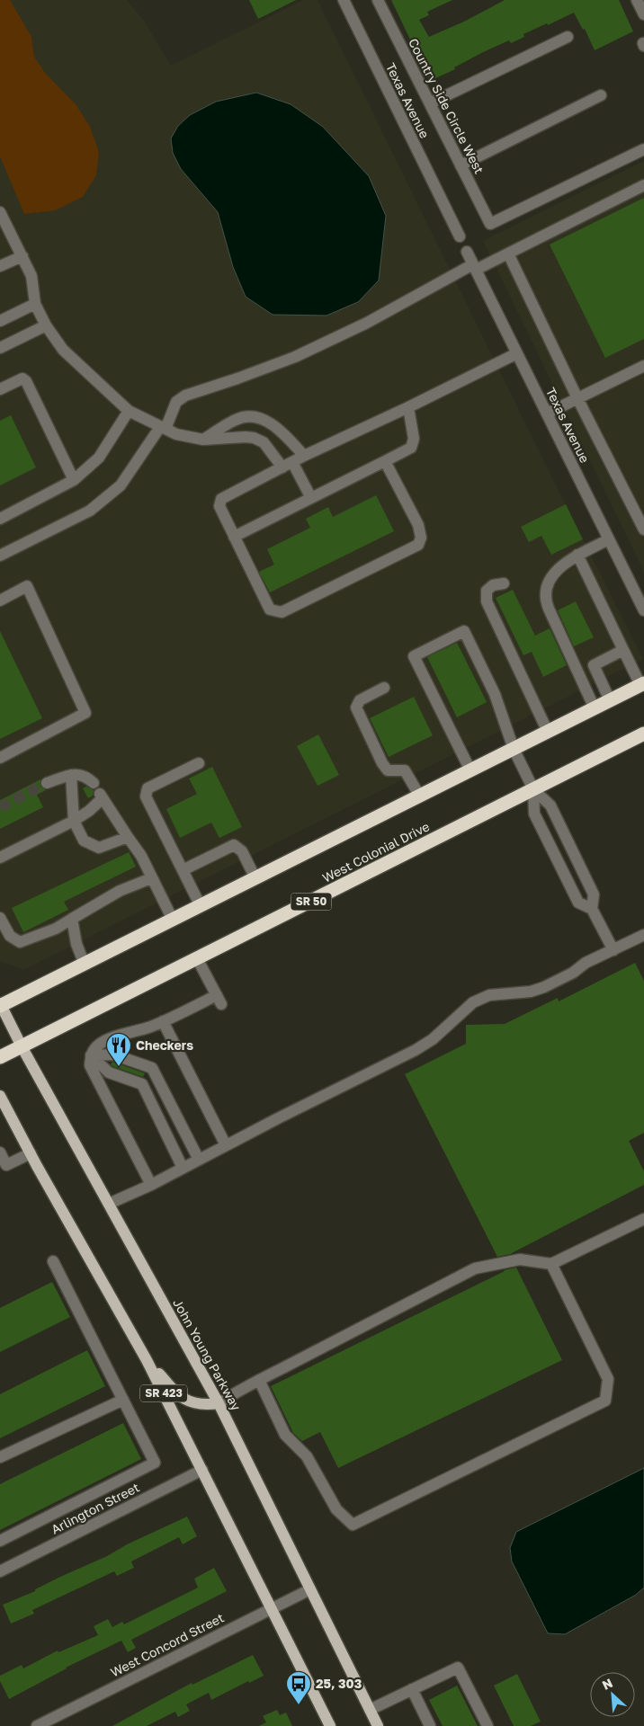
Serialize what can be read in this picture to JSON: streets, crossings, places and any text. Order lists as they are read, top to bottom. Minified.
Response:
{"streets":{"highway":["West Colonial Drive","SR 50"],"main road":["John Young Parkway","SR 423"],"street":["Texas Avenue","Country Side Circle West","Arlington Street","West Concord Street"]},"crossings":[["West Colonial Drive","John Young Parkway"],["John Young Parkway","West Concord Street"],["SR 423","Arlington Street"],["SR 423","West Concord Street"]],"places":{"restaurant":["Checkers"],"bus stop":["25, 303"]},"north":"top left"}
